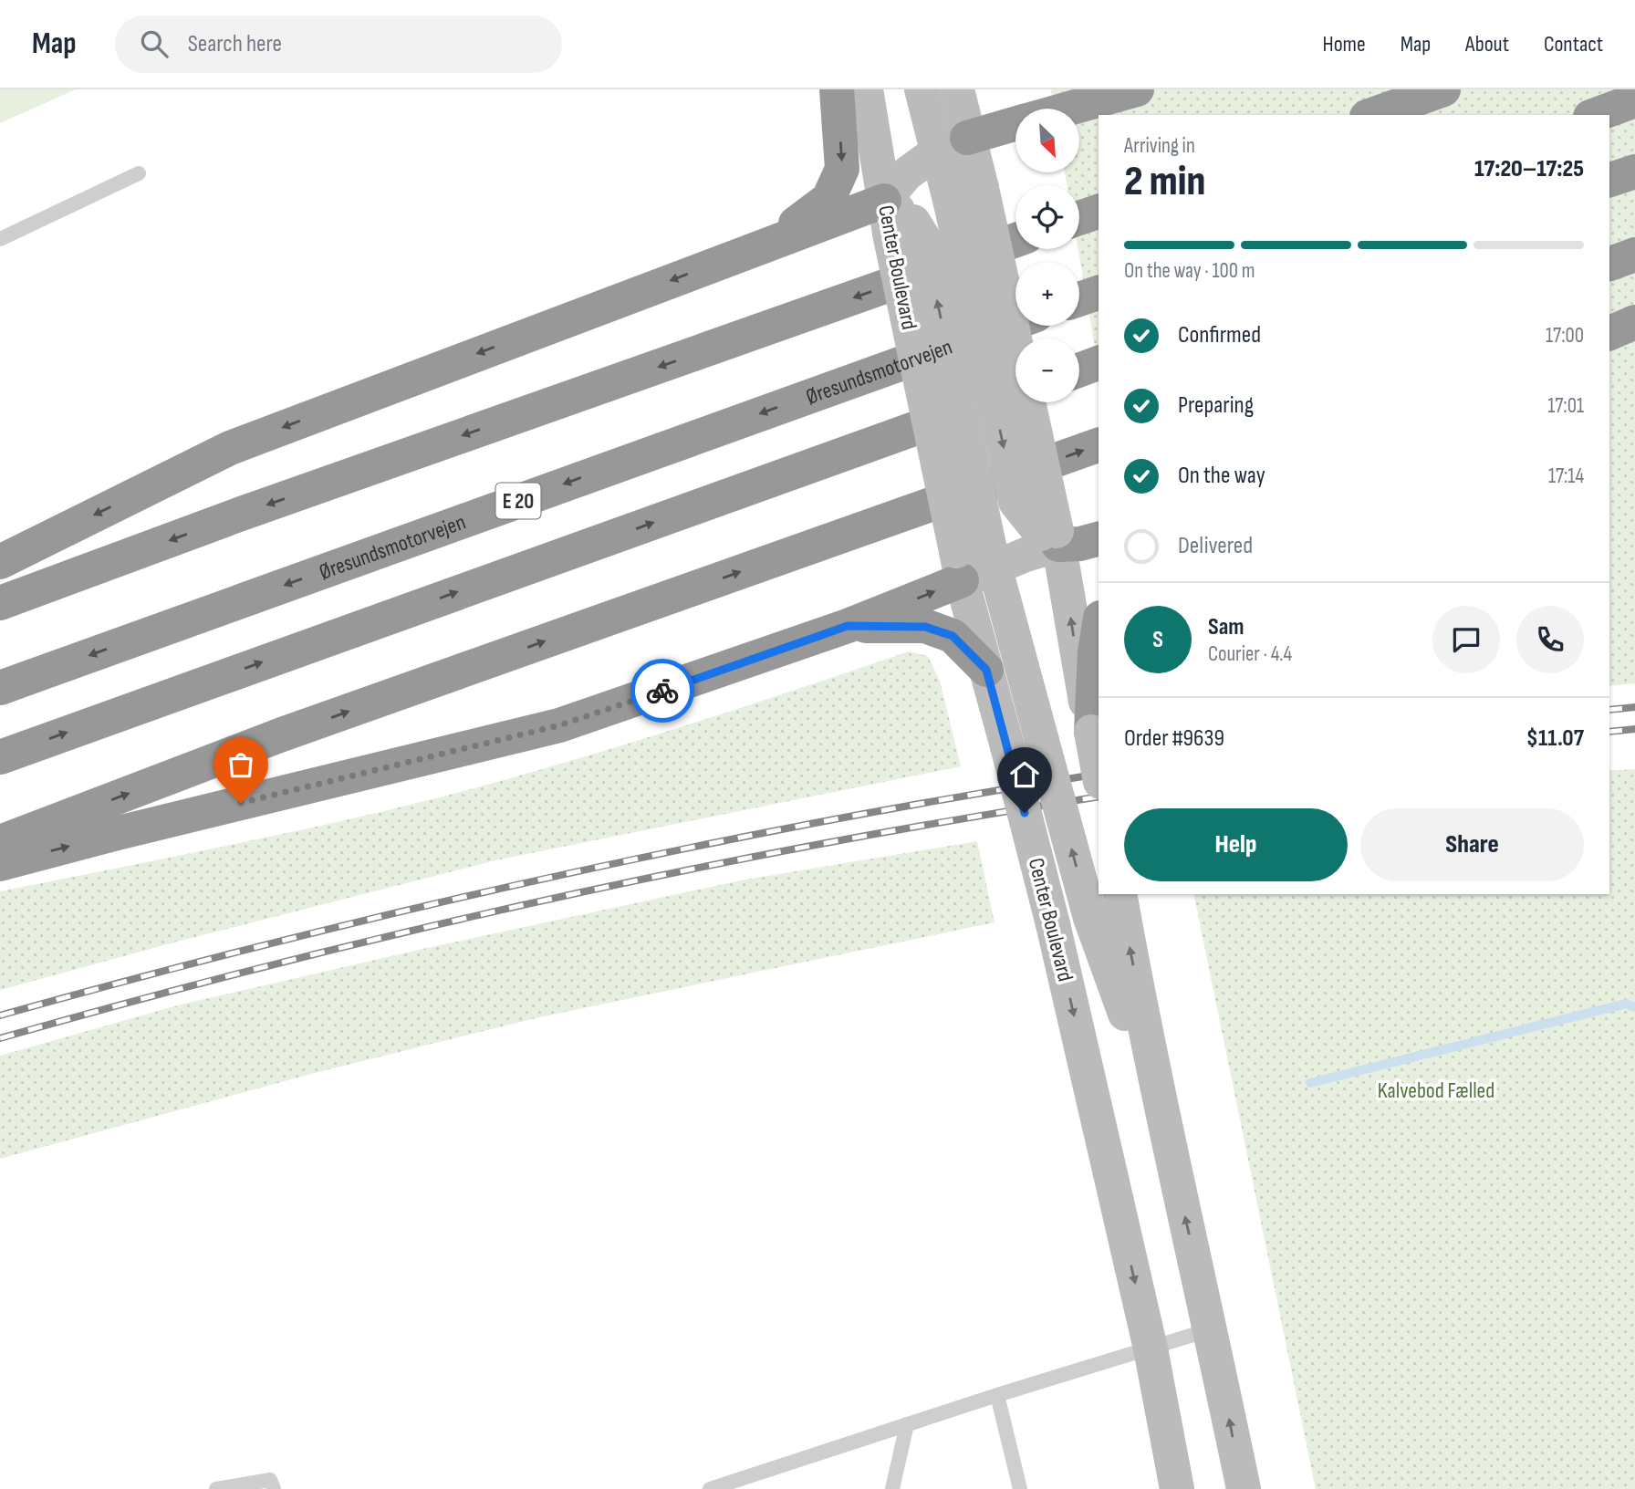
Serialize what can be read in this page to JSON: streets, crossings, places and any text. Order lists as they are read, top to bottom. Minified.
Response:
{"streets":{"highway":["Øresundsmotorvejen","E 20"],"street":["Center Boulevard"]},"parks":["Kalvebod Fælled"],"north":"bottom right","page":{"header":"Map","search":"Search here","nav":["Home","Map","About","Contact"],"map_buttons":["+","−"],"heading":["2 min","Arriving in","17:20–17:25"],"panel":["Sam","Courier · 4.4","Order #9639","$11.07"],"bar":"On the way · 100 m","list":[["Confirmed","17:00"],["Preparing","17:01"],["On the way","17:14"],"Delivered"],"round":"S","buttons":["Help","Share"]}}
